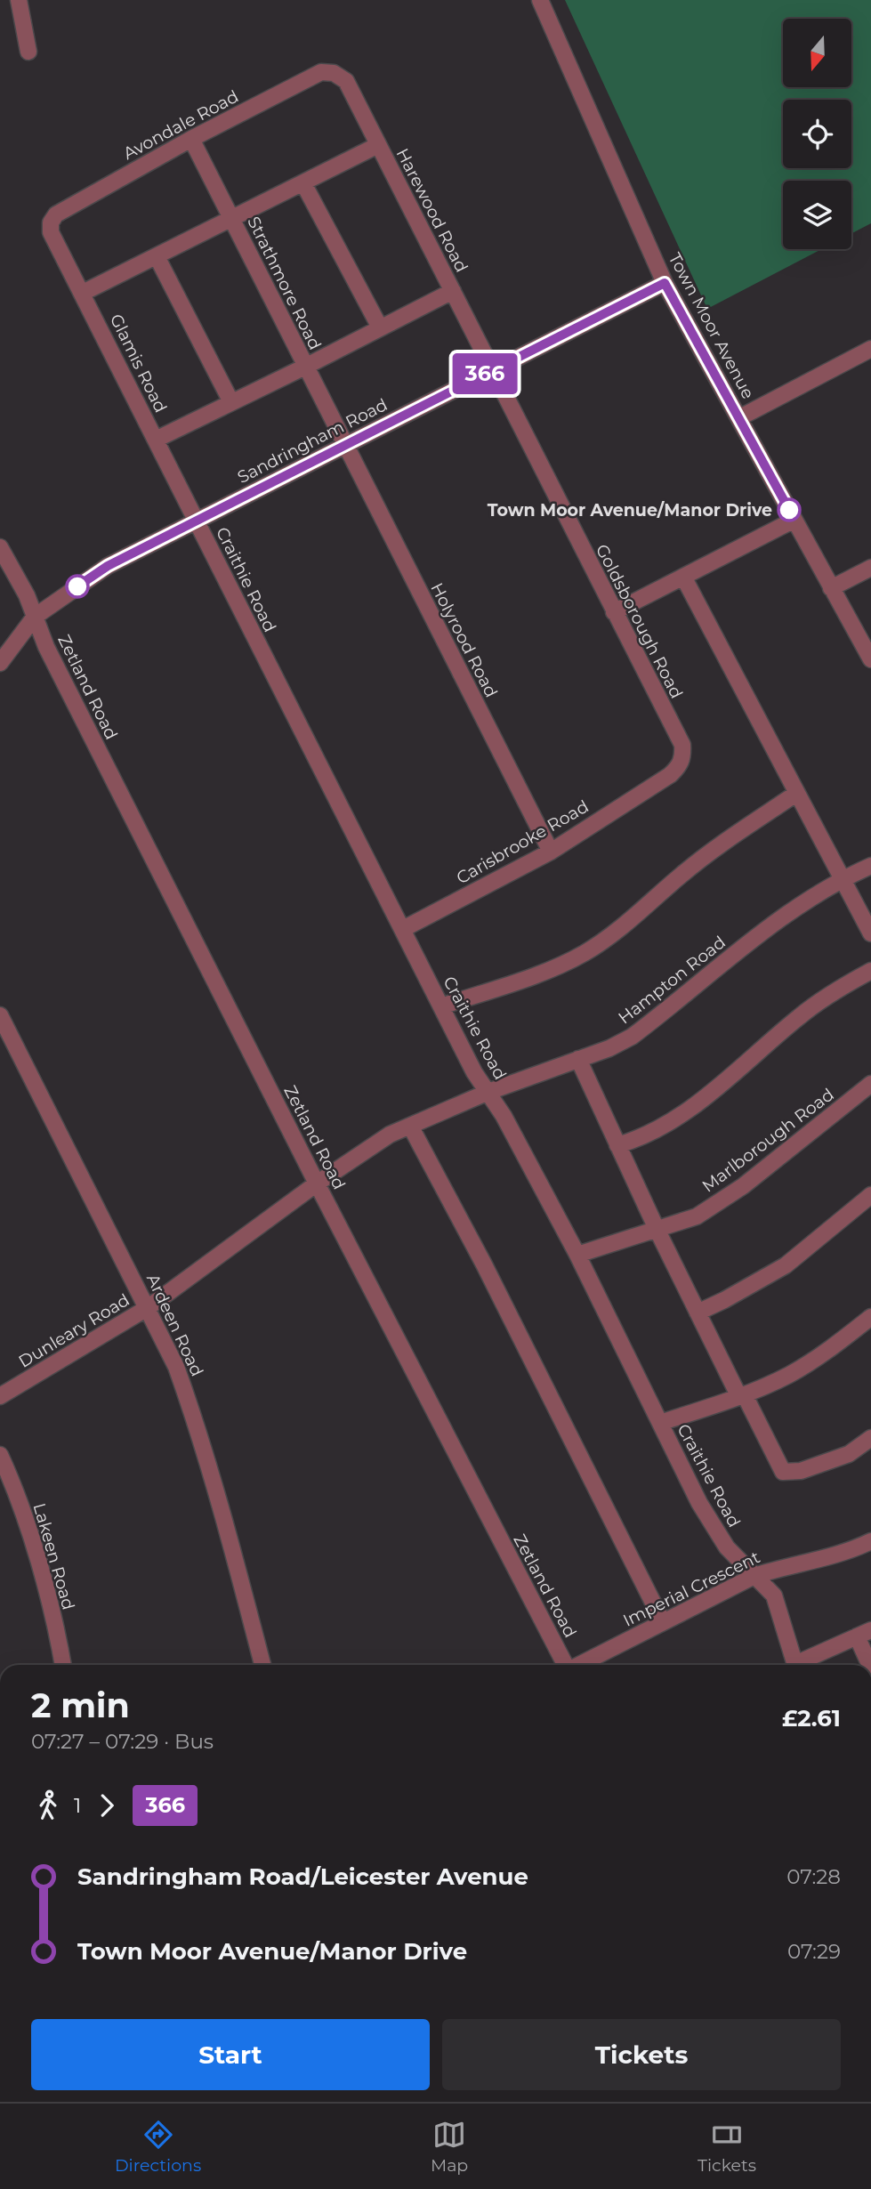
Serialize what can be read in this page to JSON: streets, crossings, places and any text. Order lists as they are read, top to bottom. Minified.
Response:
{"streets":{"street":["Avondale Road","Harewood Road","Strathmore Road","Town Moor Avenue","Glamis Road","Sandringham Road","Craithie Road","Goldsborough Road","Holyrood Road","Zetland Road","Carisbrooke Road","Hampton Road","Marlborough Road","Ardeen Road","Dunleary Road","Lakeen Road","Imperial Crescent"]},"crossings":[["Avondale Road","Harewood Road"],["Avondale Road","Strathmore Road"],["Avondale Road","Glamis Road"],["Harewood Road","Sandringham Road"],["Harewood Road","Goldsborough Road"],["Strathmore Road","Sandringham Road"],["Strathmore Road","Holyrood Road"],["Town Moor Avenue","Sandringham Road"],["Glamis Road","Sandringham Road"],["Glamis Road","Craithie Road"],["Sandringham Road","Craithie Road"],["Sandringham Road","Goldsborough Road"],["Sandringham Road","Holyrood Road"],["Sandringham Road","Zetland Road"],["Craithie Road","Carisbrooke Road"],["Craithie Road","Hampton Road"],["Craithie Road","Marlborough Road"],["Craithie Road","Imperial Crescent"],["Goldsborough Road","Carisbrooke Road"],["Holyrood Road","Carisbrooke Road"],["Zetland Road","Hampton Road"],["Zetland Road","Dunleary Road"],["Hampton Road","Dunleary Road"],["Ardeen Road","Dunleary Road"]],"places":["Town Moor Avenue/Manor Drive"],"lines":["bus line 366"],"north":"bottom","page":{"on_map":"366","heading":["2 min","07:27 – 07:29 · Bus","£2.61"],"legs":["1","366"],"list":[{"name":"Sandringham Road/Leicester Avenue","value":"07:28"},{"name":"Town Moor Avenue/Manor Drive","value":"07:29"}],"buttons":["Start","Tickets"],"tabs":["Directions","Map","Tickets"]}}
